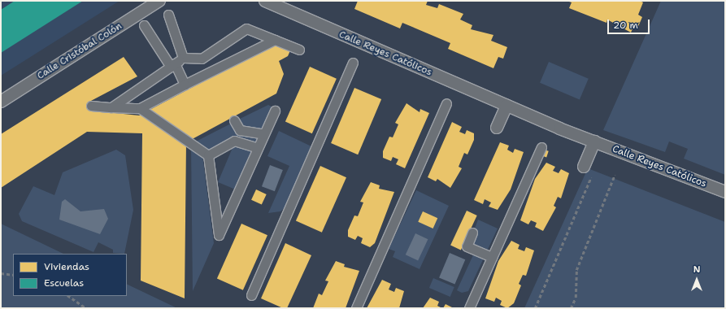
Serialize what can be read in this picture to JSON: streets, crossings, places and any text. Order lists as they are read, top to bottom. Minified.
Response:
{"streets":{"street":["Calle Cristóbal Colón","Calle Reyes Católicos"]},"legend":["Viviendas","Escuelas"],"scale_bar":"20 m","north":"top"}
